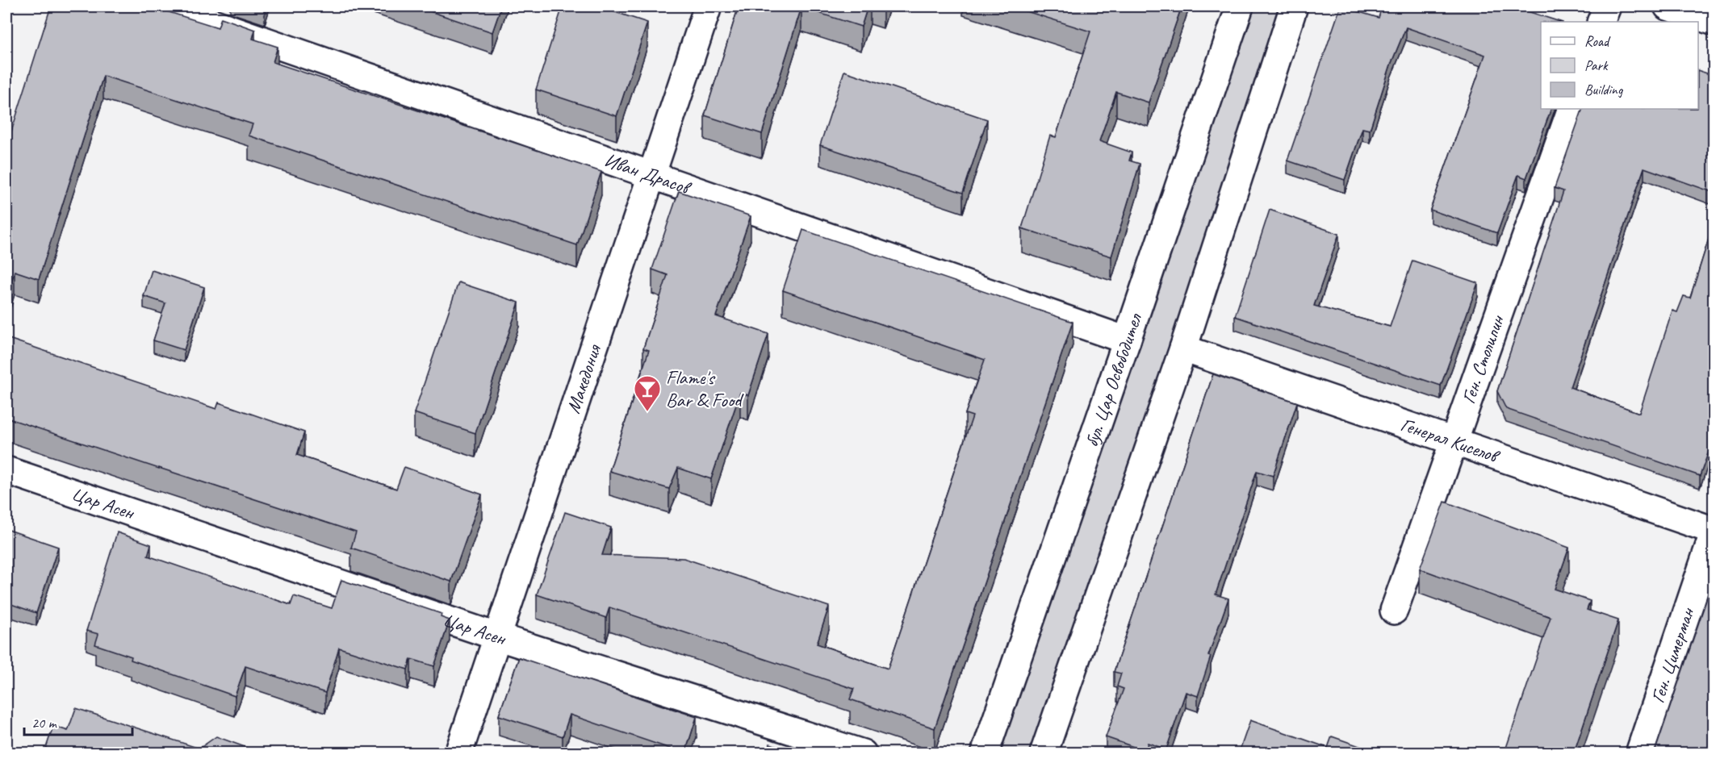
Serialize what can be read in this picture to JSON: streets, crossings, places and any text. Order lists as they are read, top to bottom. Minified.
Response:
{"streets":{"street":["Иван Драсов","Ген. Столипин","Македония","бул. Цар Освободител","Генерал Киселов","Цар Асен","Ген. Цимерман"]},"crossings":[["Иван Драсов","Македония"],["Иван Драсов","бул. Цар Освободител"],["Ген. Столипин","Генерал Киселов"],["Македония","Цар Асен"],["Генерал Киселов","Ген. Цимерман"]],"places":{"bar":["Flame's Bar & Food"]},"legend":["Road","Park","Building"],"scale_bar":"20 m"}
